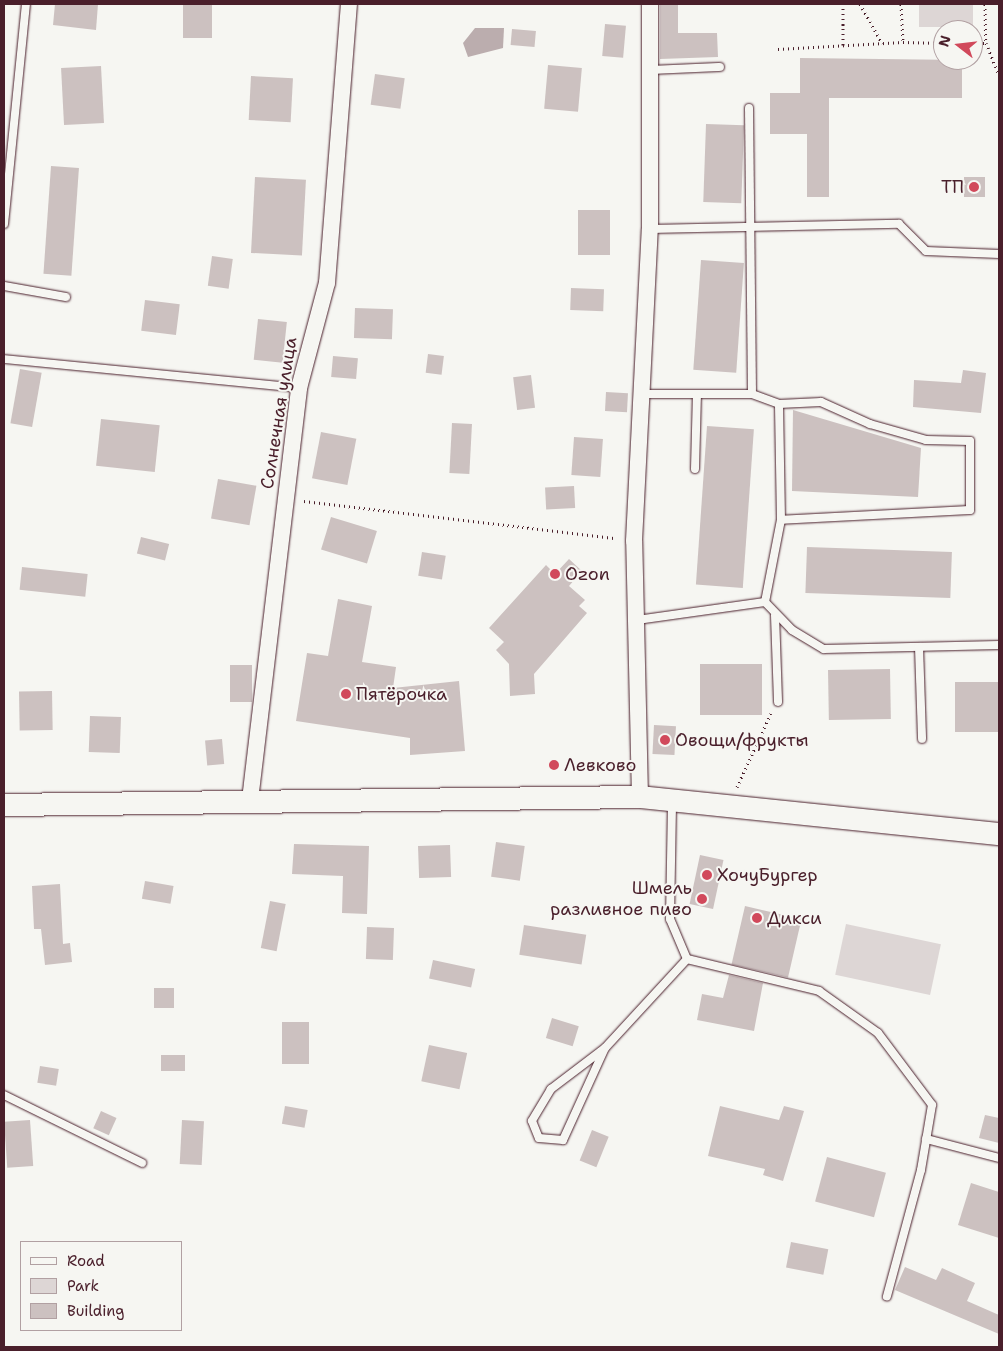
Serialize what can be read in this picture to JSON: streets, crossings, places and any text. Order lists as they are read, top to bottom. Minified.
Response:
{"streets":{"street":["Солнечная улица"]},"places":["ТП","Ozon","Пятёрочка","Овощи/фрукты","Левково","ХочуБургер","Шмель разливное пиво","Дикси"],"legend":["Road","Park","Building"],"north":"left"}
